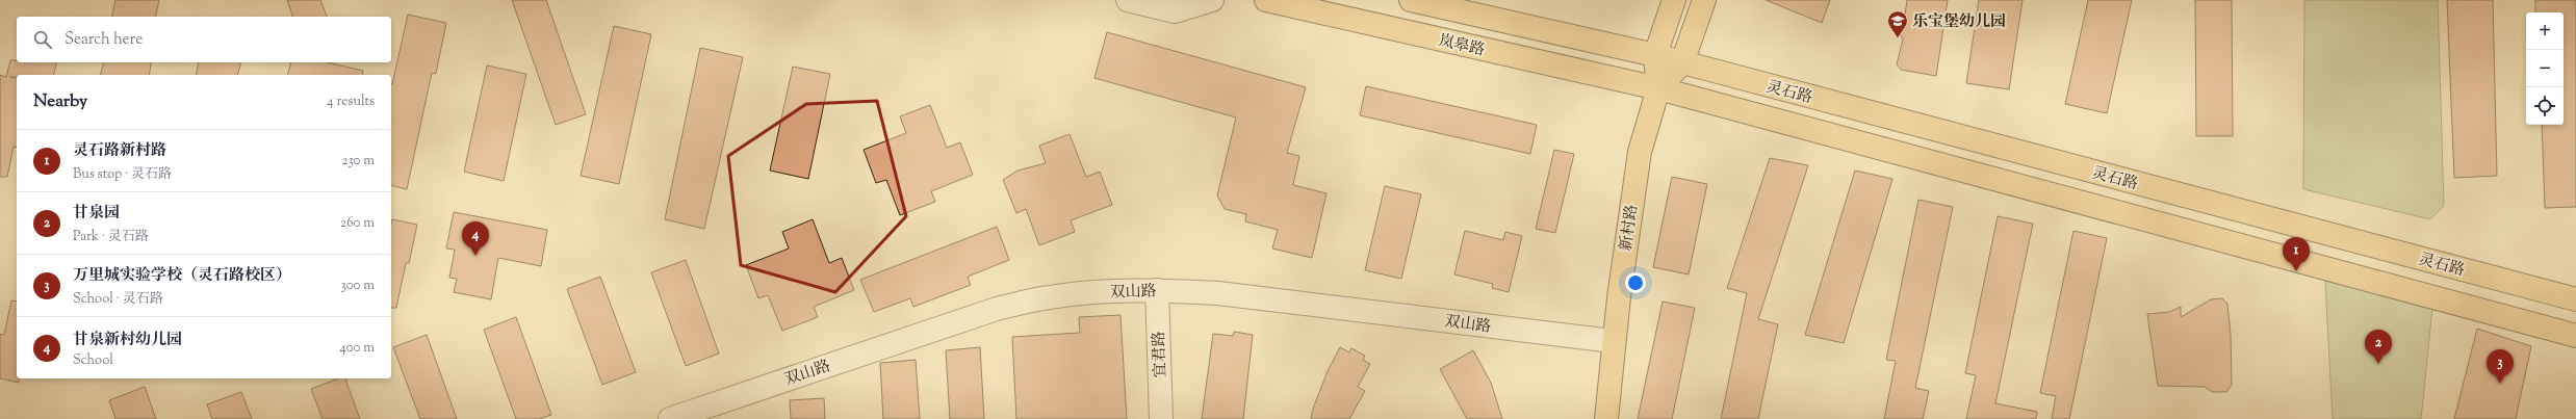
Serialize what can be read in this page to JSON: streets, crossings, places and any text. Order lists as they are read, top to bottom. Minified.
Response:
{"streets":{"main road":["岚皋路","灵石路","新村路"],"street":["双山路","宜君路"]},"crossings":[["岚皋路","灵石路"],["岚皋路","新村路"],["灵石路","新村路"],["新村路","双山路"],["双山路","宜君路"]],"places":{"school or university":["乐宝堡幼儿园"]},"page":{"map_buttons":["+","−"],"search":"Search here","heading":["Nearby","4 results"],"list":[{"mark":"1","name":"灵石路新村路","note":"Bus stop · 灵石路","value":"230 m"},{"mark":"2","name":"甘泉园","note":"Park · 灵石路","value":"260 m"},{"mark":"3","name":"万里城实验学校（灵石路校区）","note":"School · 灵石路","value":"300 m"},{"mark":"4","name":"甘泉新村幼儿园","note":"School","value":"400 m"}],"pins":["4","1","2","3"]}}
